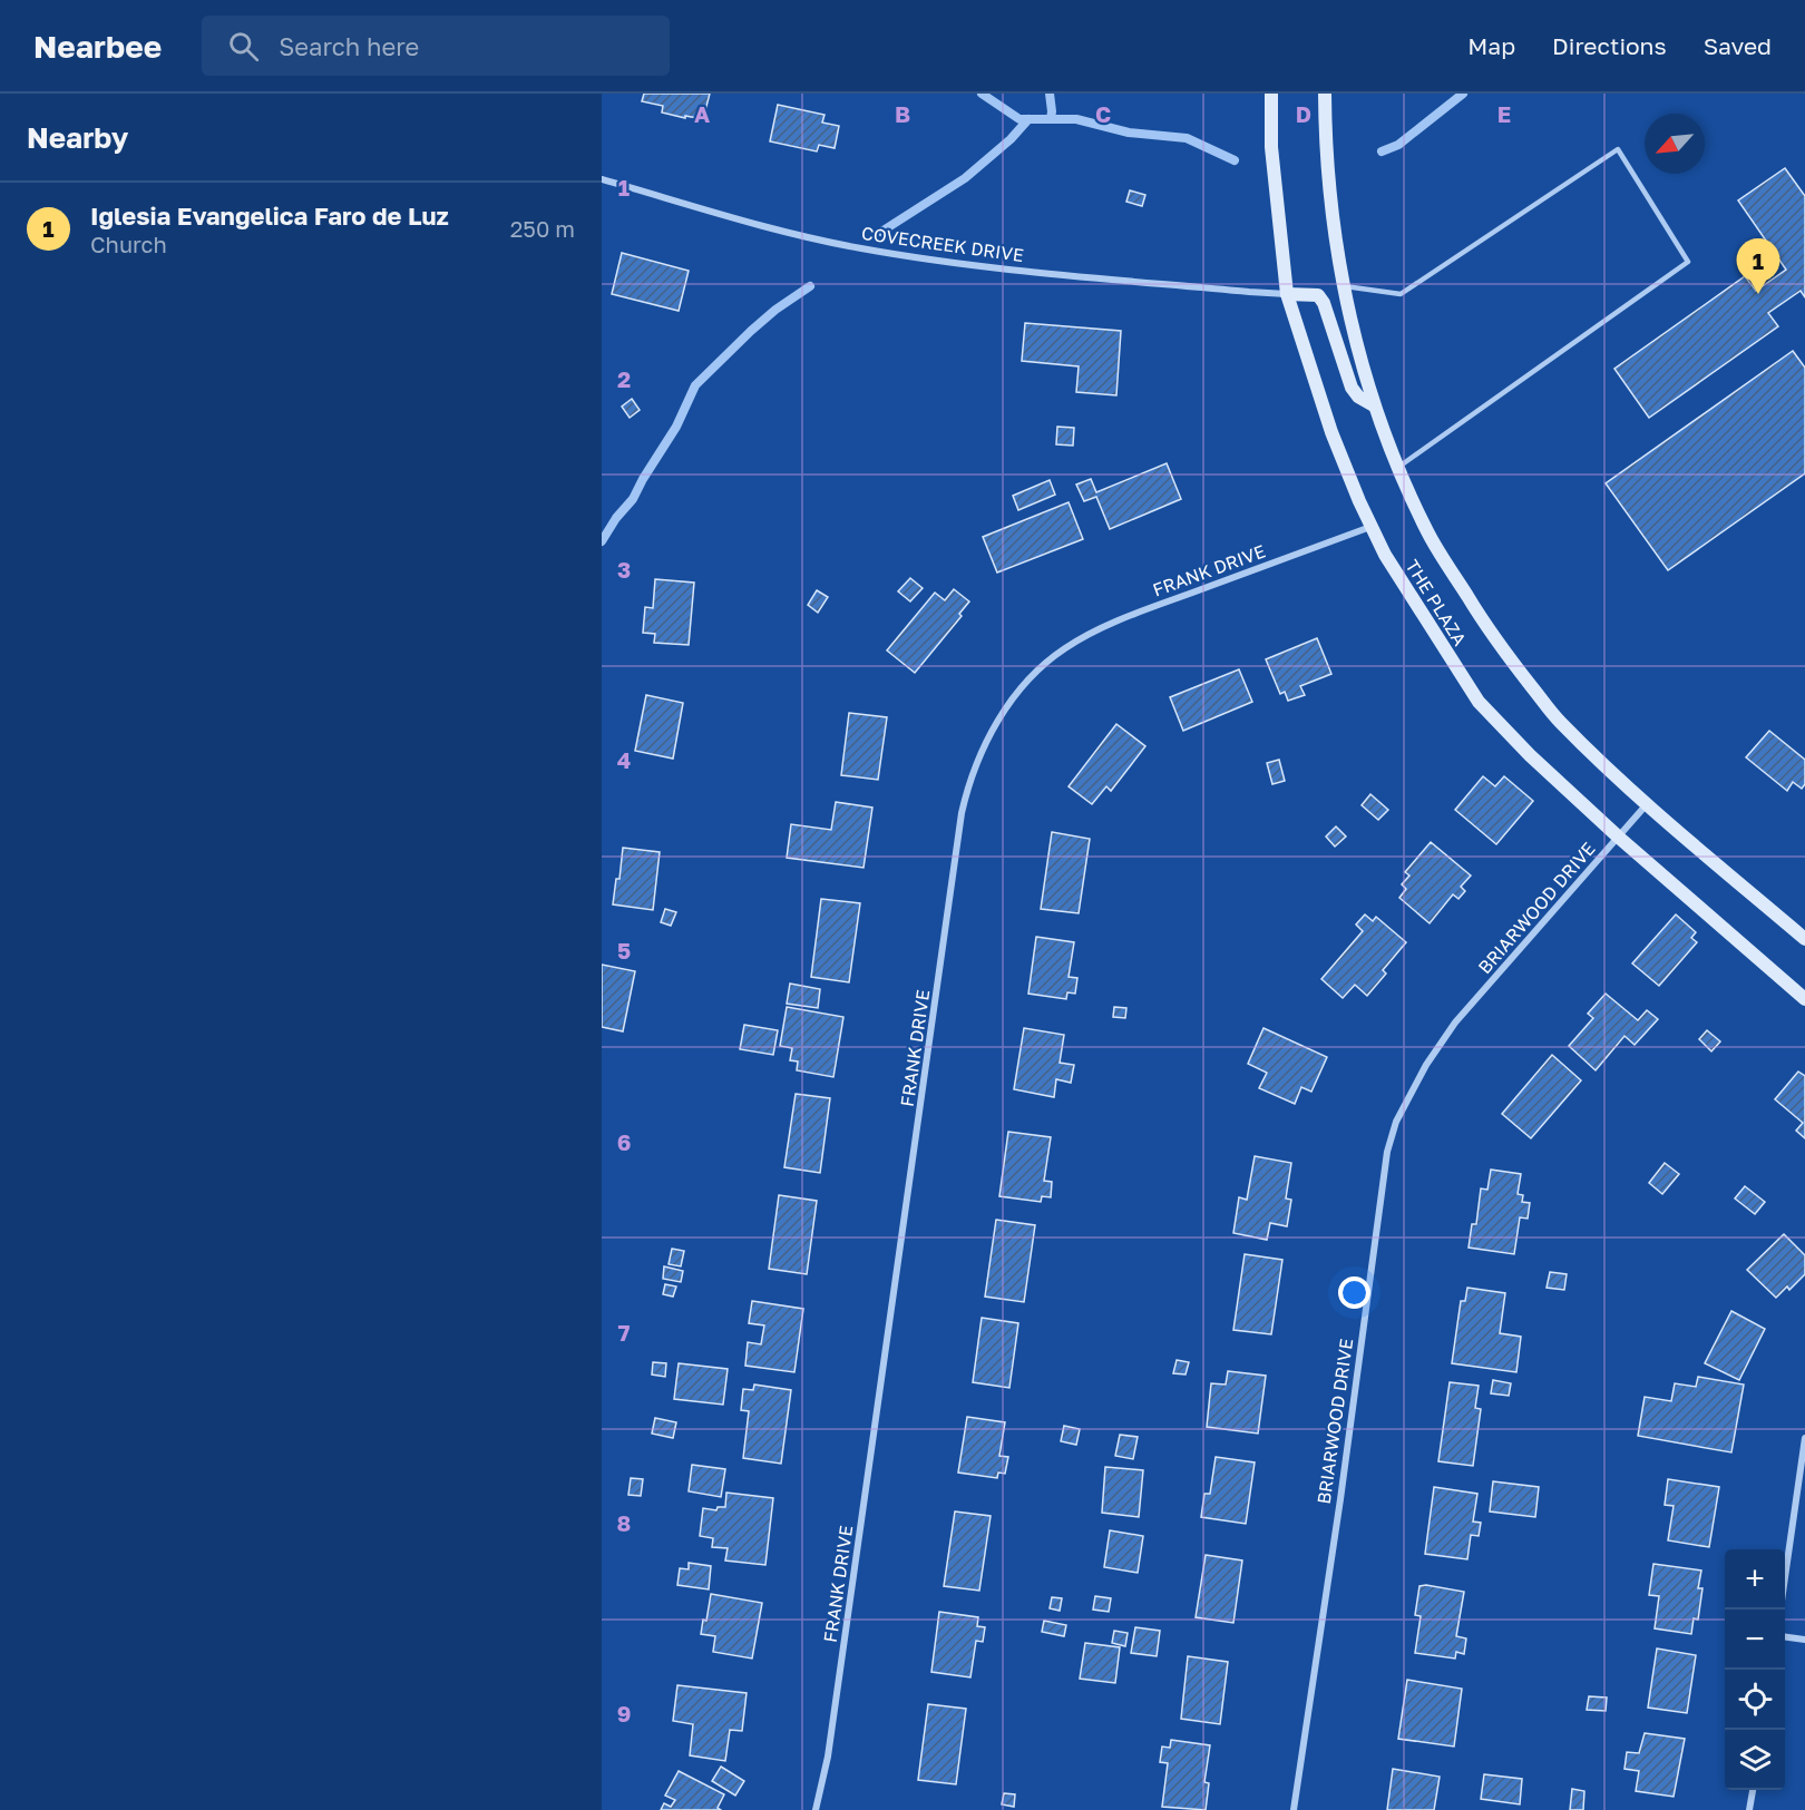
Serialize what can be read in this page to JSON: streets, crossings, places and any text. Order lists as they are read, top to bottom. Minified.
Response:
{"streets":{"main road":["THE PLAZA"],"street":["COVECREEK DRIVE","FRANK DRIVE","BRIARWOOD DRIVE"]},"crossings":[["COVECREEK DRIVE","THE PLAZA"],["FRANK DRIVE","THE PLAZA"],["THE PLAZA","BRIARWOOD DRIVE"]],"north":"bottom left","page":{"header":"Nearbee","search":"Search here","nav":["Map","Directions","Saved"],"heading":"Nearby","list":[{"mark":"1","name":"Iglesia Evangelica Faro de Luz","note":"Church","value":"250 m"}],"pins":"1","map_buttons":["+","−"]},"grid":{"columns":["A","B","C","D","E"],"rows":["1","2","3","4","5","6","7","8","9"]}}
